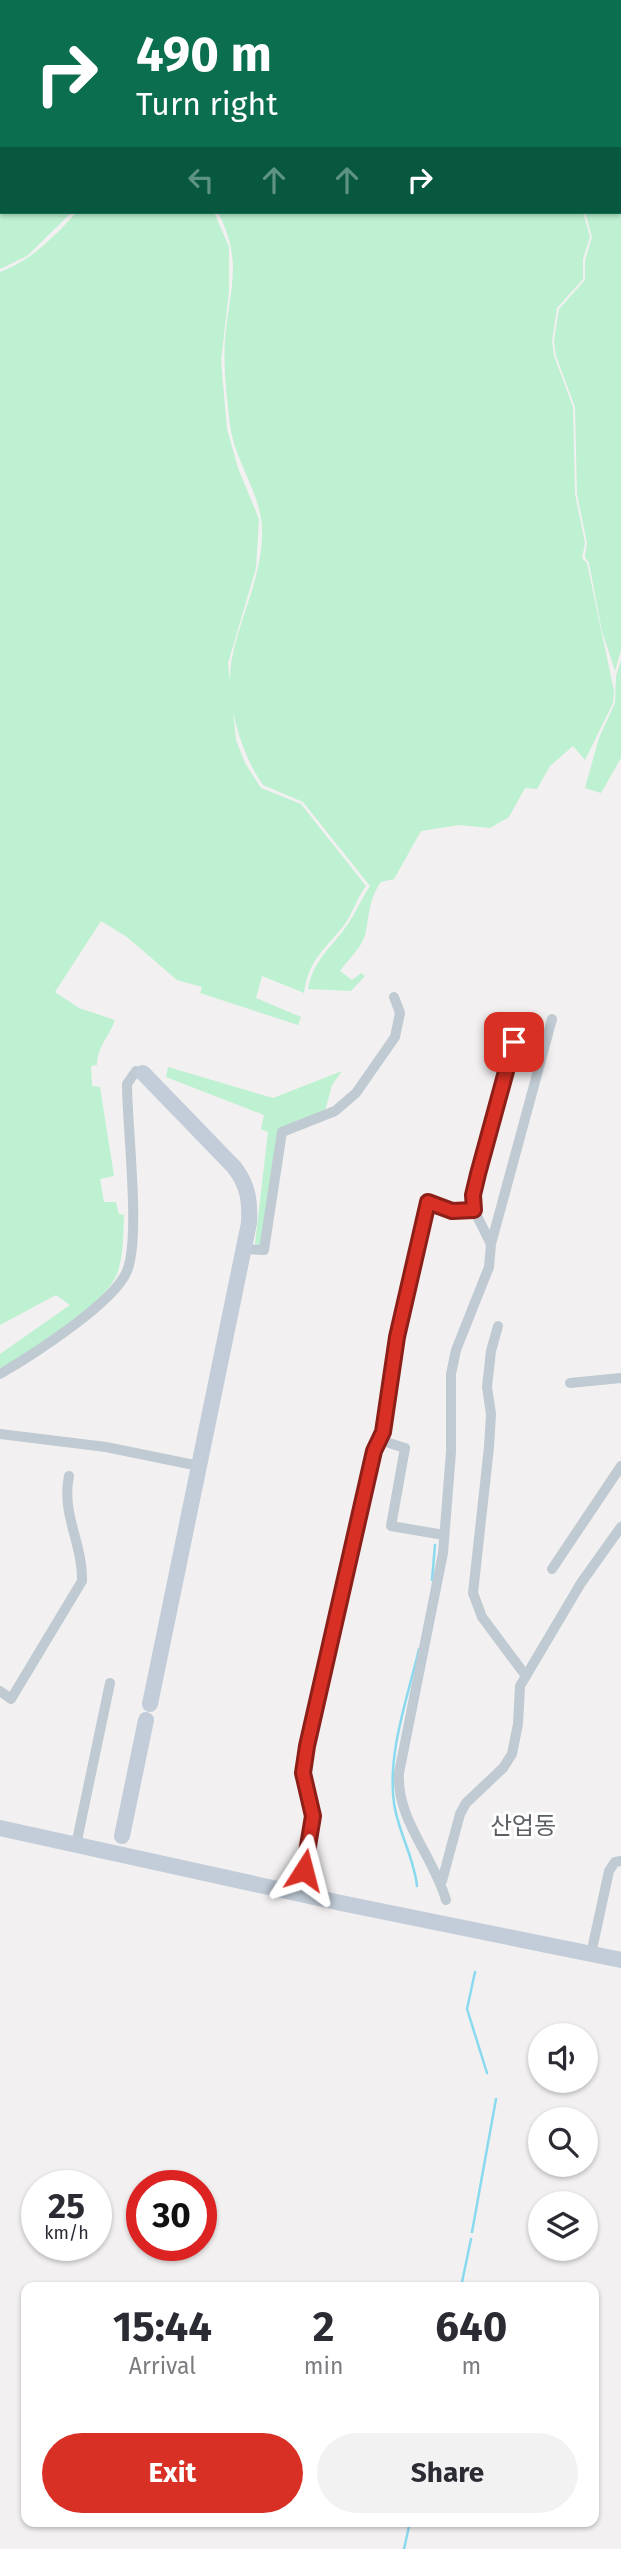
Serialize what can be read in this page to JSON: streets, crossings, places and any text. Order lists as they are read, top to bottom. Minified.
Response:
{"districts":["산업동"],"page":{"turn":["490 m","Turn right"],"speed":"25 km/h","limit":"30","eta":["15:44","Arrival","2","min","640","m"],"buttons":["Exit","Share"]}}
